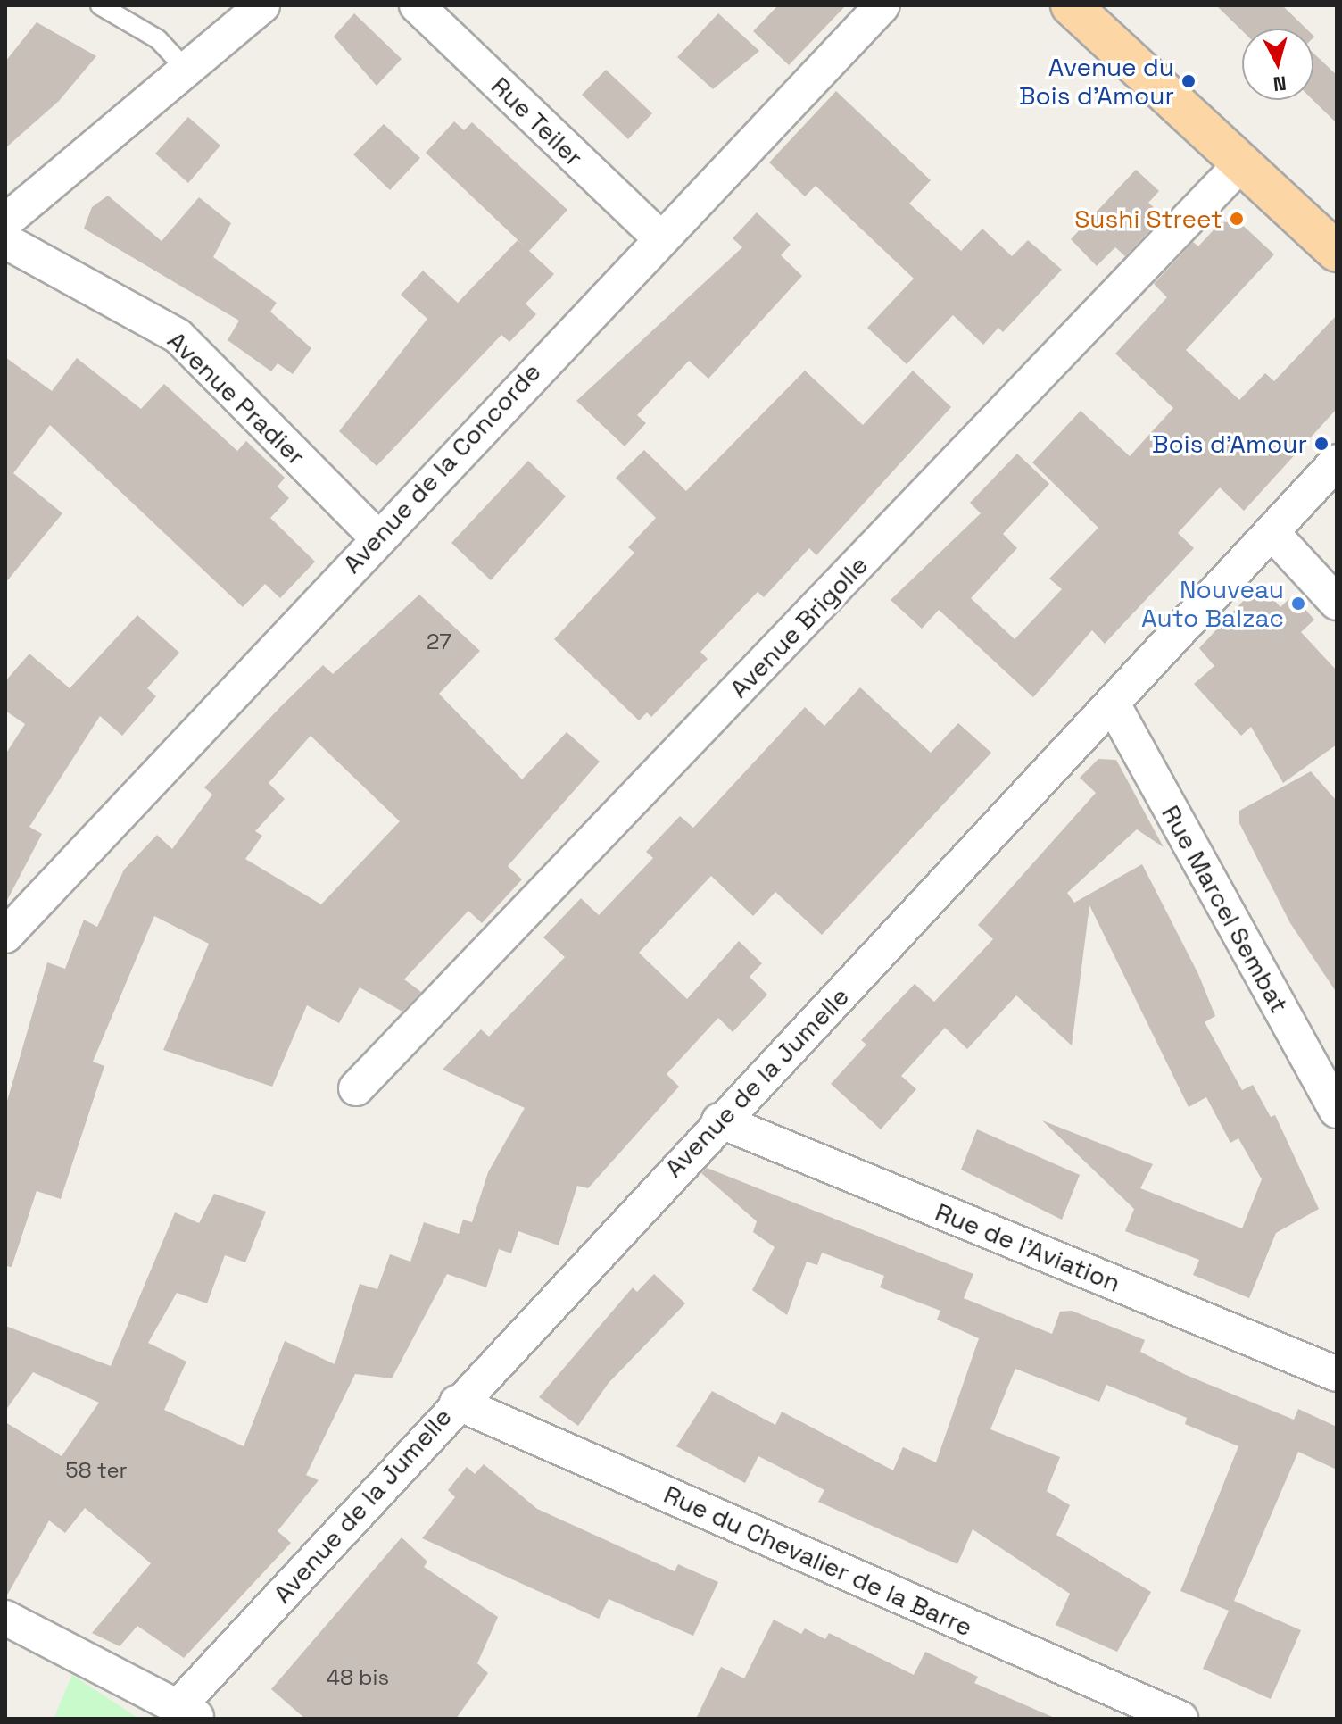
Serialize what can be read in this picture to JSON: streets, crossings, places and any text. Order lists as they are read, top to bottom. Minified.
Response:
{"streets":{"street":["Rue Teiler","Avenue Pradier","Avenue de la Concorde","Avenue Brigolle","Rue Marcel Sembat","Avenue de la Jumelle","Rue de l'Aviation","Rue du Chevalier de la Barre"]},"crossings":[["Rue Teiler","Avenue de la Concorde"],["Avenue Pradier","Avenue de la Concorde"],["Rue Marcel Sembat","Avenue de la Jumelle"],["Avenue de la Jumelle","Rue de l'Aviation"],["Avenue de la Jumelle","Rue du Chevalier de la Barre"]],"places":["Avenue du Bois d'Amour","Sushi Street","Bois d'Amour","Nouveau Auto Balzac"],"house_numbers":["27","58 ter","48 bis"],"north":"bottom"}
